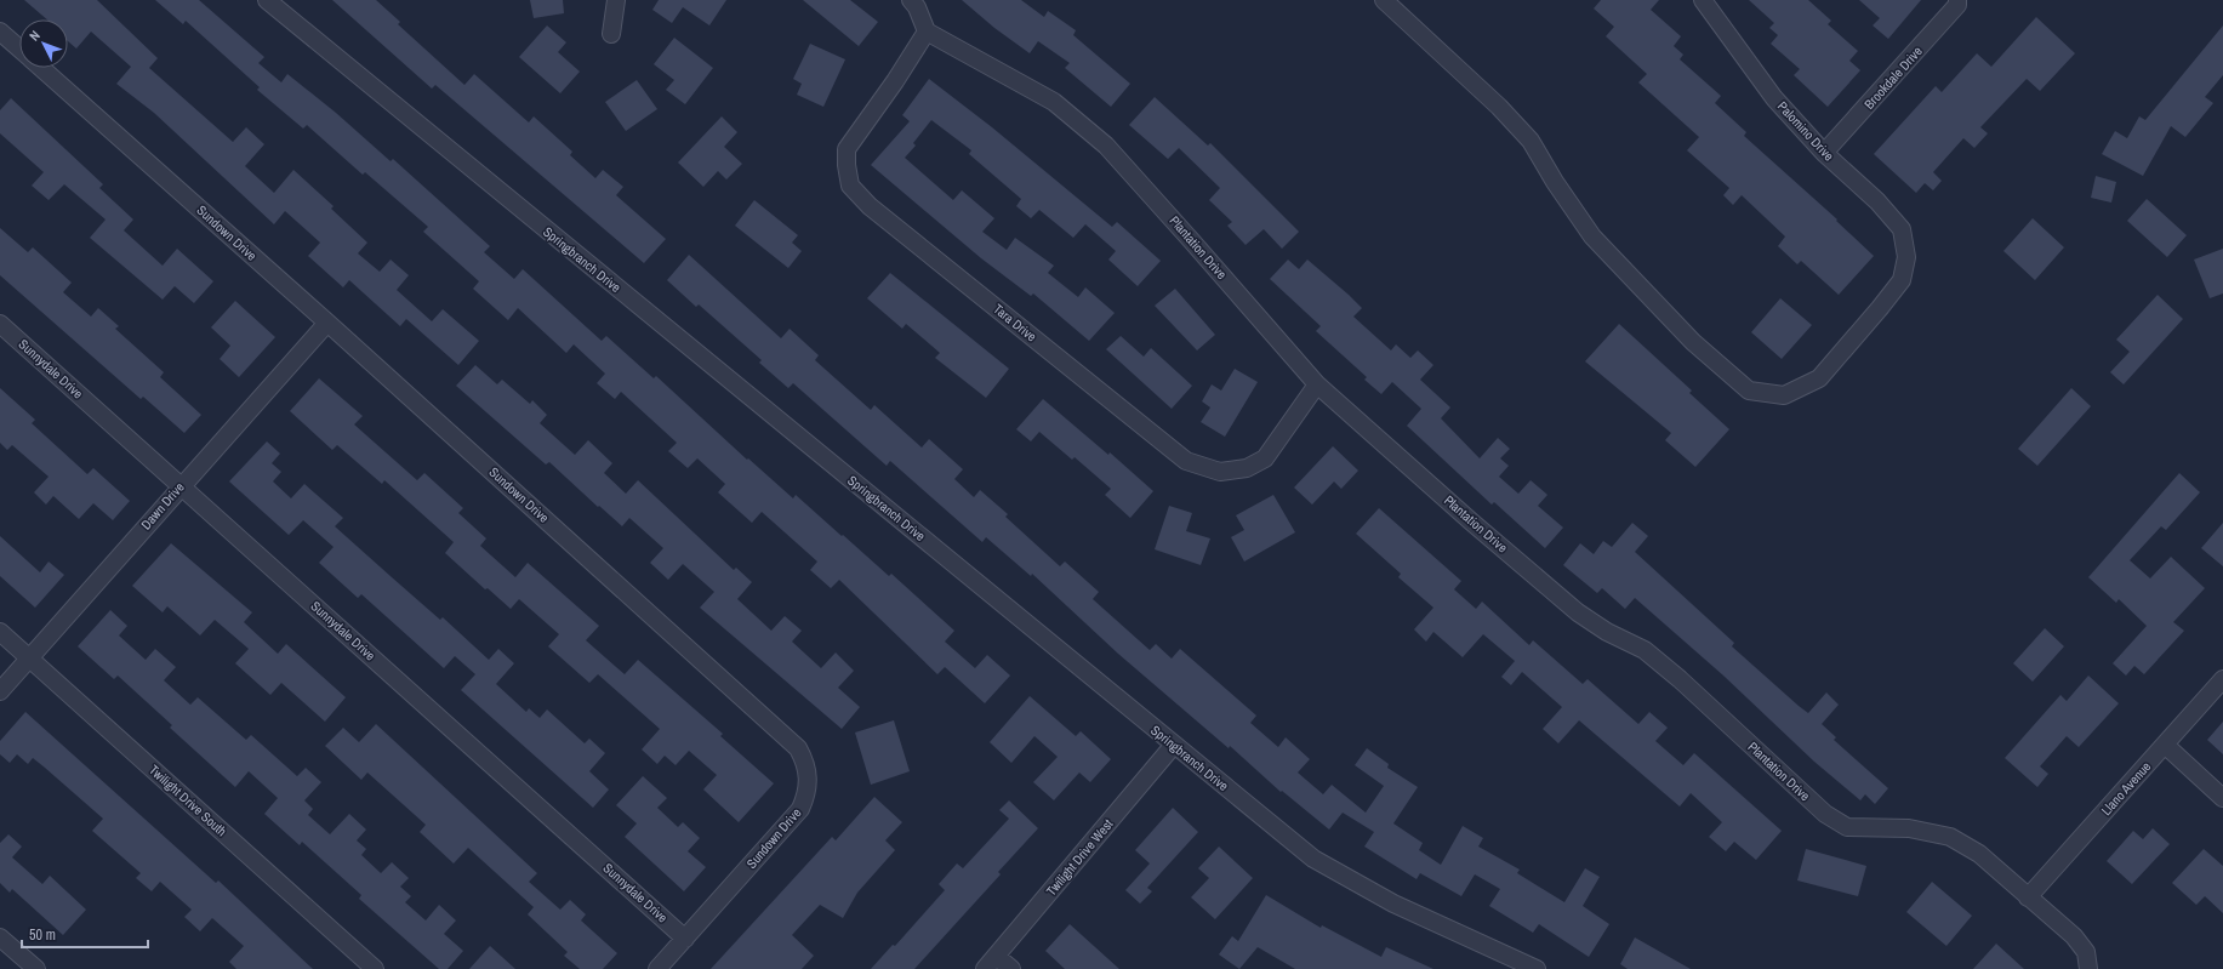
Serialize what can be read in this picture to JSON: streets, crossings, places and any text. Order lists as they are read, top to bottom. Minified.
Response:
{"streets":{"street":["Brookdale Drive","Palomino Drive","Sundown Drive","Plantation Drive","Springbranch Drive","Tara Drive","Sunnydale Drive","Dawn Drive","Llano Avenue","Twilight Drive South","Twilight Drive West"]},"crossings":[["Brookdale Drive","Palomino Drive"],["Sundown Drive","Sunnydale Drive"],["Sundown Drive","Dawn Drive"],["Plantation Drive","Tara Drive"],["Plantation Drive","Llano Avenue"],["Springbranch Drive","Twilight Drive West"],["Sunnydale Drive","Dawn Drive"],["Dawn Drive","Twilight Drive South"]],"scale_bar":"50 m","north":"top left"}
